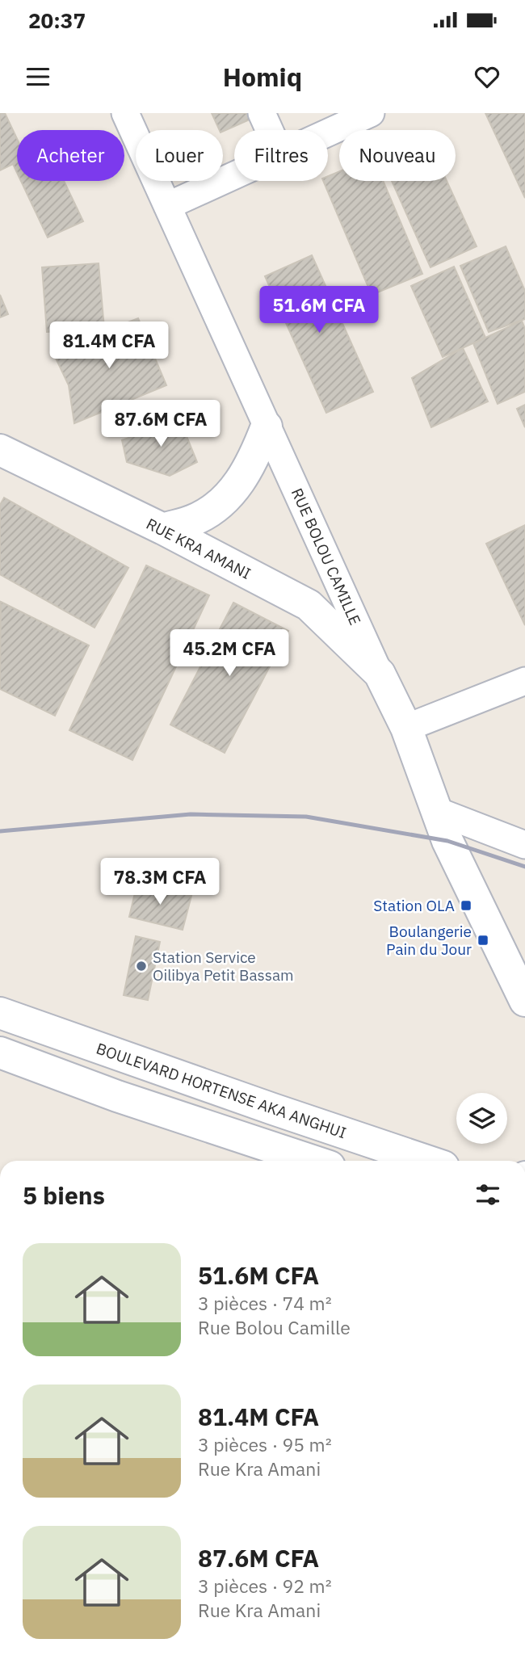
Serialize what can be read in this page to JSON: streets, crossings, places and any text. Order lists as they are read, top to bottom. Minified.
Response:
{"streets":{"street":["RUE KRA AMANI","RUE BOLOU CAMILLE","BOULEVARD HORTENSE AKA ANGHUI"]},"crossings":[["RUE KRA AMANI","RUE BOLOU CAMILLE"]],"places":{"transit":["Station OLA","Boulangerie Pain du Jour"],"other":["Station Service Oilibya Petit Bassam"]},"page":{"status":"20:37","header":"Homiq","chip":["Acheter","Louer","Filtres","Nouveau"],"price":["51.6M CFA","81.4M CFA","87.6M CFA","45.2M CFA","78.3M CFA"],"heading":"5 biens","list":[{"name":"51.6M CFA","note":"3 pièces · 74 m² · Rue Bolou Camille"},{"name":"81.4M CFA","note":"3 pièces · 95 m² · Rue Kra Amani"},{"name":"87.6M CFA","note":"3 pièces · 92 m² · Rue Kra Amani"}]}}
